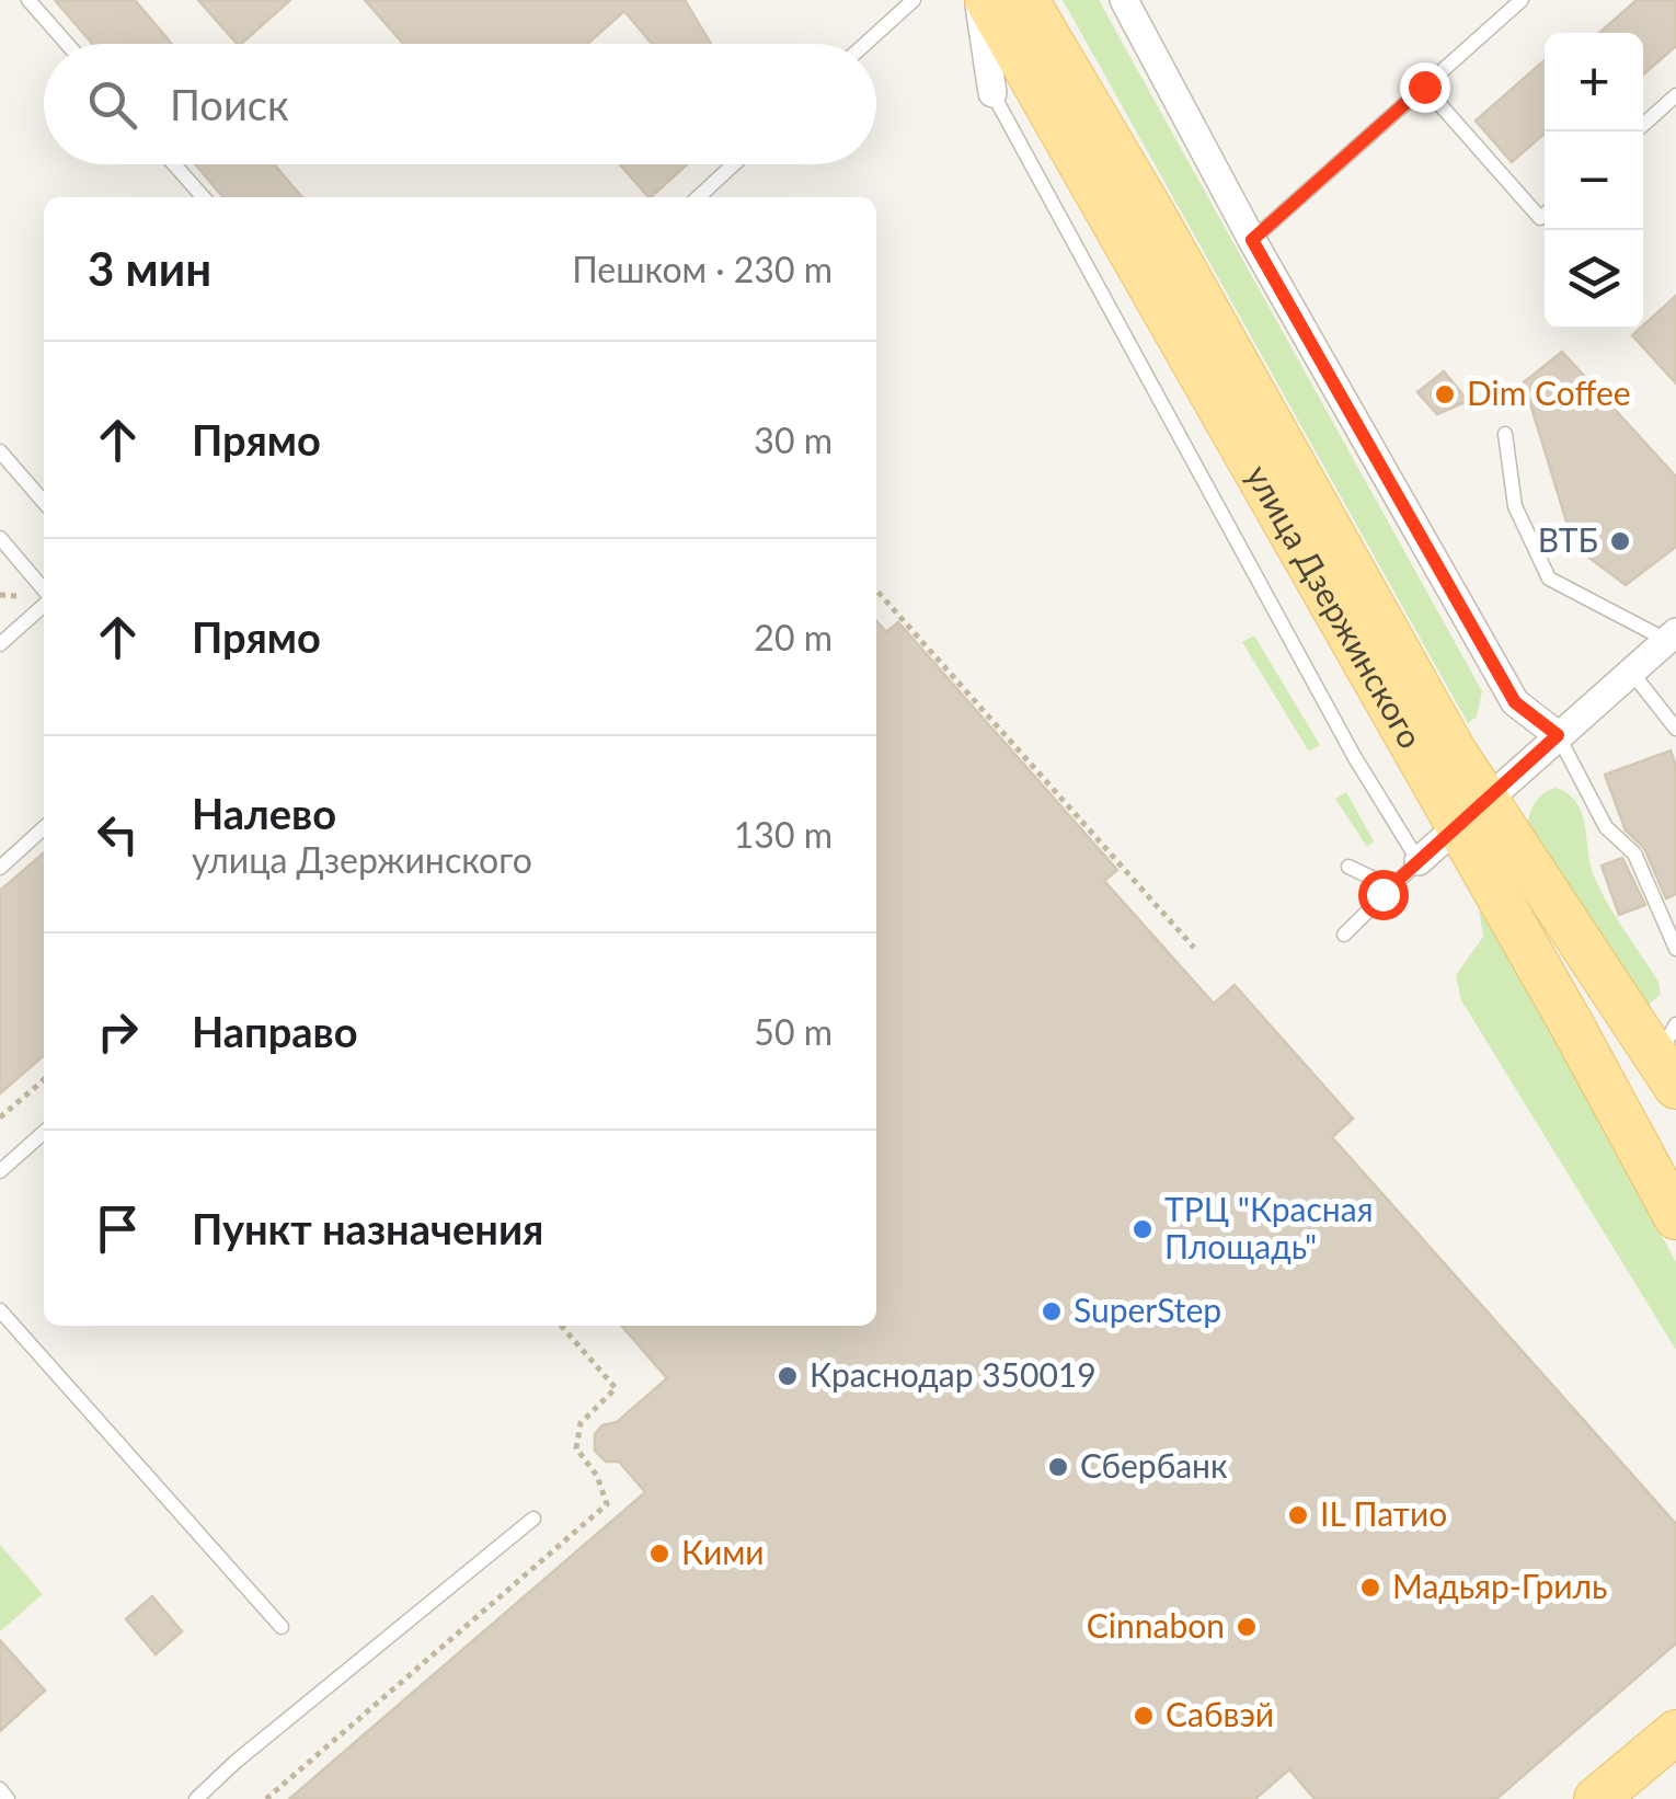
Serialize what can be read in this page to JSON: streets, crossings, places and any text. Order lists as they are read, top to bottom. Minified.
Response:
{"streets":{"main road":["улица Дзержинского"]},"places":["Dim Coffee","ВТБ","ТРЦ \"Красная Площадь\"","SuperStep","Краснодар 350019","Сбербанк","IL Патио","Кими","Мадьяр-Гриль","Cinnabon","Сабвэй"],"page":{"map_buttons":["+","−"],"search":"Поиск","heading":["3 мин","Пешком · 230 m"],"list":[["Прямо","30 m"],["Прямо","20 m"],["Налево","улица Дзержинского","130 m"],["Направо","50 m"],"Пункт назначения"]}}
